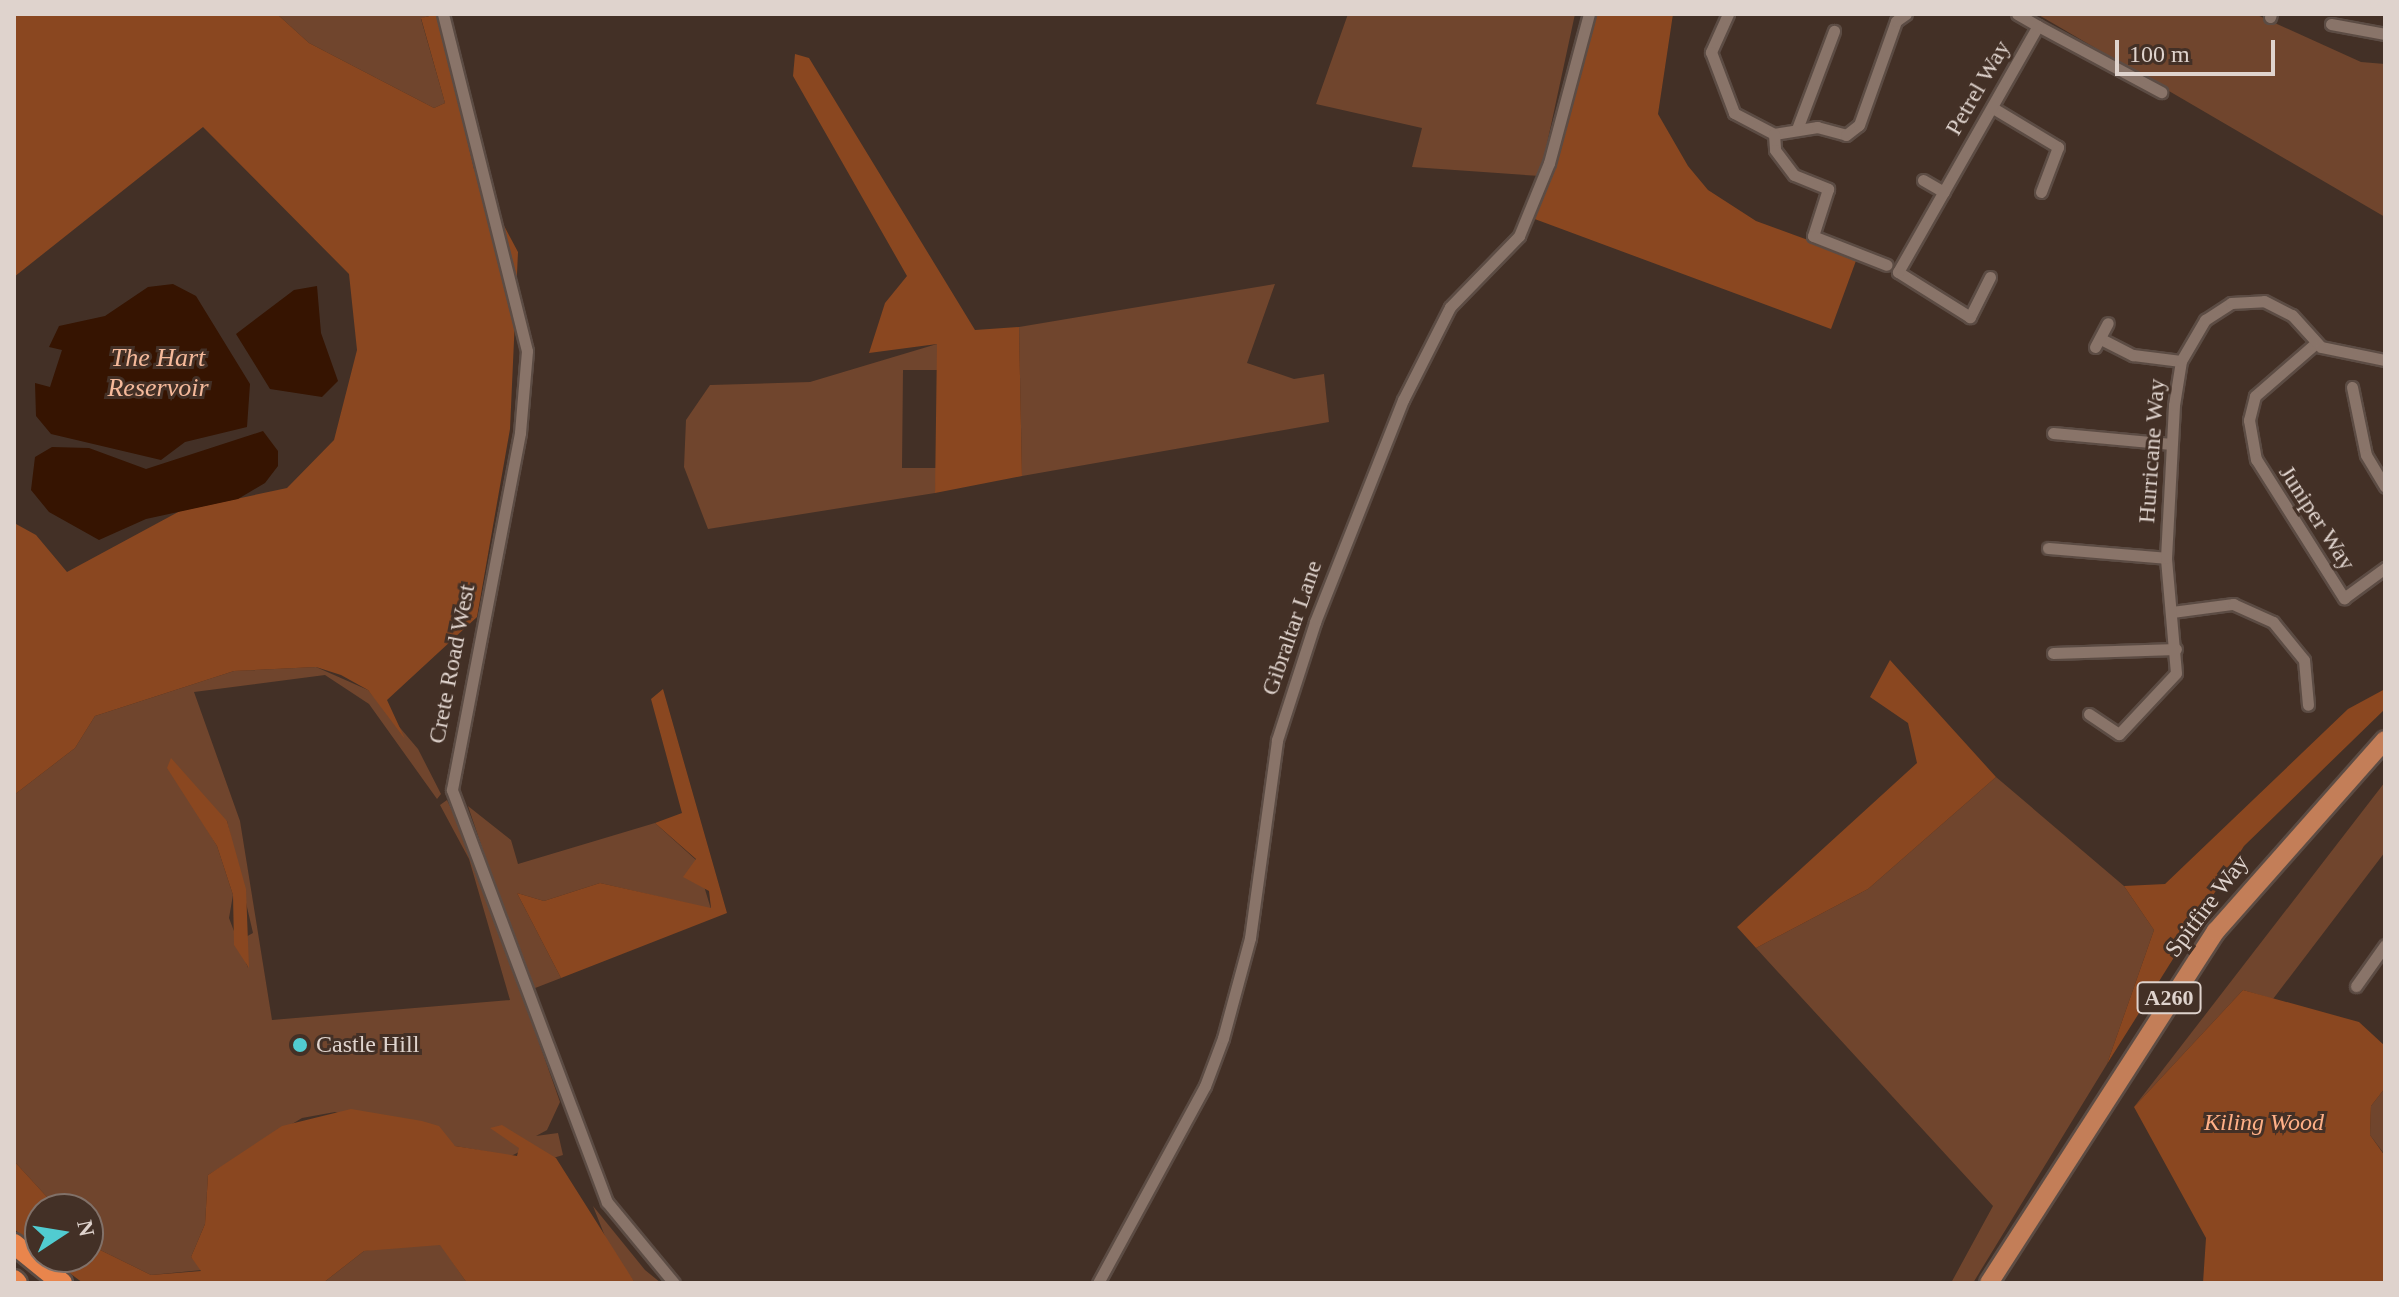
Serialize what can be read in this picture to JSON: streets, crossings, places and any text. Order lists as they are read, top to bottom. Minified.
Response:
{"streets":{"main road":["Spitfire Way","A260"],"street":["Petrel Way","Hurricane Way","Juniper Way","Gibraltar Lane","Crete Road West"]},"crossings":[["Hurricane Way","Juniper Way"]],"water":["The Hart Reservoir"],"parks":["Kiling Wood"],"places":["Castle Hill"],"scale_bar":"100 m","north":"right"}
